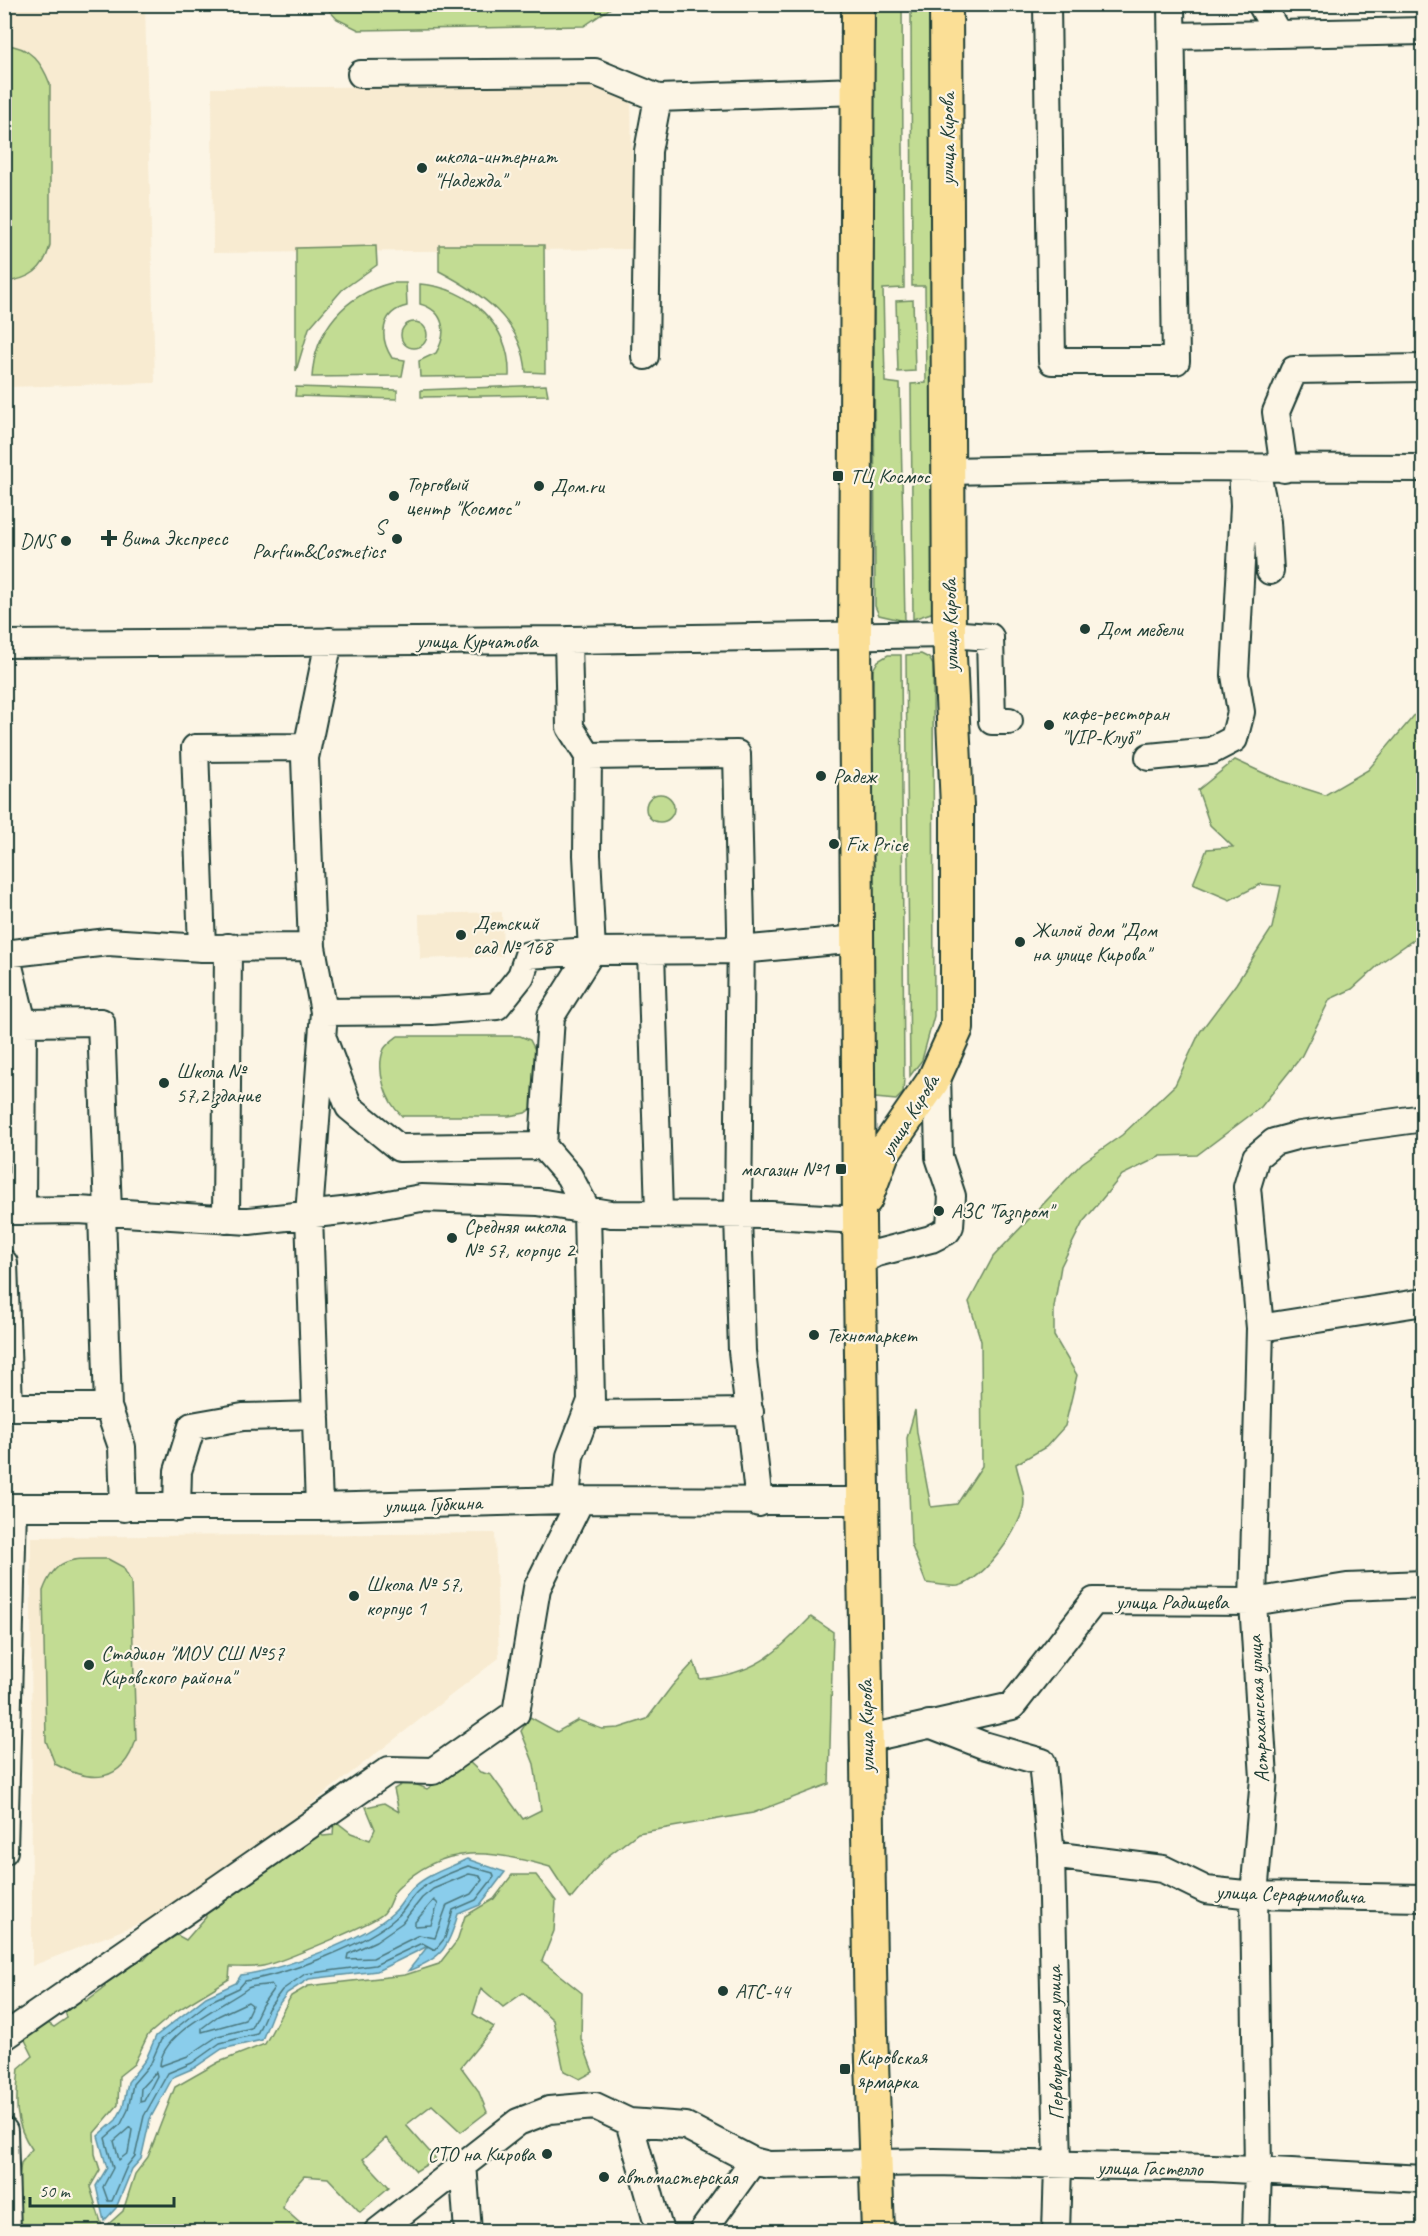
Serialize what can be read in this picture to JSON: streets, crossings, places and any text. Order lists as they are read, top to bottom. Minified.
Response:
{"streets":{"main road":["улица Кирова"],"street":["улица Курчатова","улица Губкина","улица Радищева","Астраханская улица","улица Серафимовича","Первоуральская улица","улица Гастелло"]},"crossings":[["улица Кирова","улица Курчатова"],["улица Кирова","улица Губкина"],["улица Кирова","улица Радищева"],["улица Кирова","улица Гастелло"],["улица Радищева","Астраханская улица"],["Астраханская улица","улица Серафимовича"],["Астраханская улица","улица Гастелло"],["улица Серафимовича","Первоуральская улица"],["Первоуральская улица","улица Гастелло"]],"places":{"other":["школа-интернат \"Надежда\"","Дом.ru","Торговый центр \"Космос\"","S Parfum&Cosmetics","DNS","Дом мебели","кафе-ресторан \"VIP-Клуб\"","Радеж","Fix Price","Детский сад № 168","Жилой дом \"Дом на улице Кирова\"","Школа № 57,2 здание","АЗС \"Газпром\"","Средняя школа № 57, корпус 2","Техномаркет","Школа № 57, корпус 1","Стадион \"МОУ СШ №57 Кировского района\"","АТС-44","СТО на Кирова","автомастерская"],"transit":["ТЦ Космос","магазин №1","Кировская ярмарка"],"health":["Вита Экспресс"]},"scale_bar":"50 m"}
